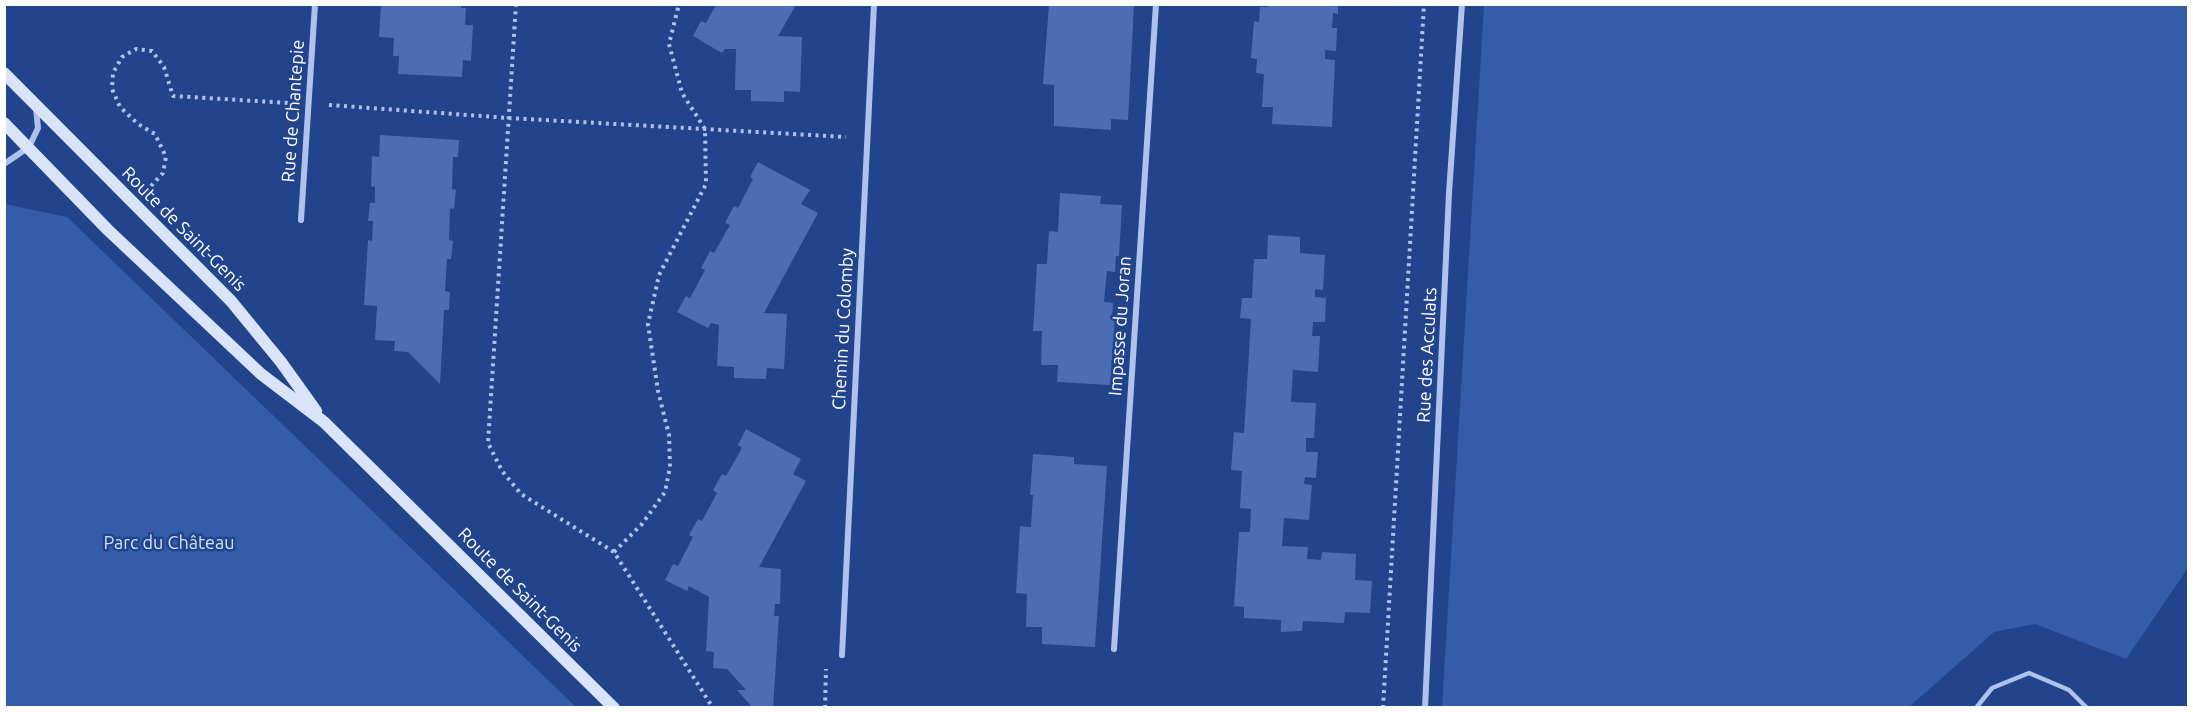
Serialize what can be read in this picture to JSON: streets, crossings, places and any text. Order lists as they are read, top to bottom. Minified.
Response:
{"streets":{"main road":["Route de Saint-Genis"],"street":["Rue de Chantepie","Impasse du Joran","Chemin du Colomby","Rue des Acculats"]},"parks":["Parc du Château"]}
